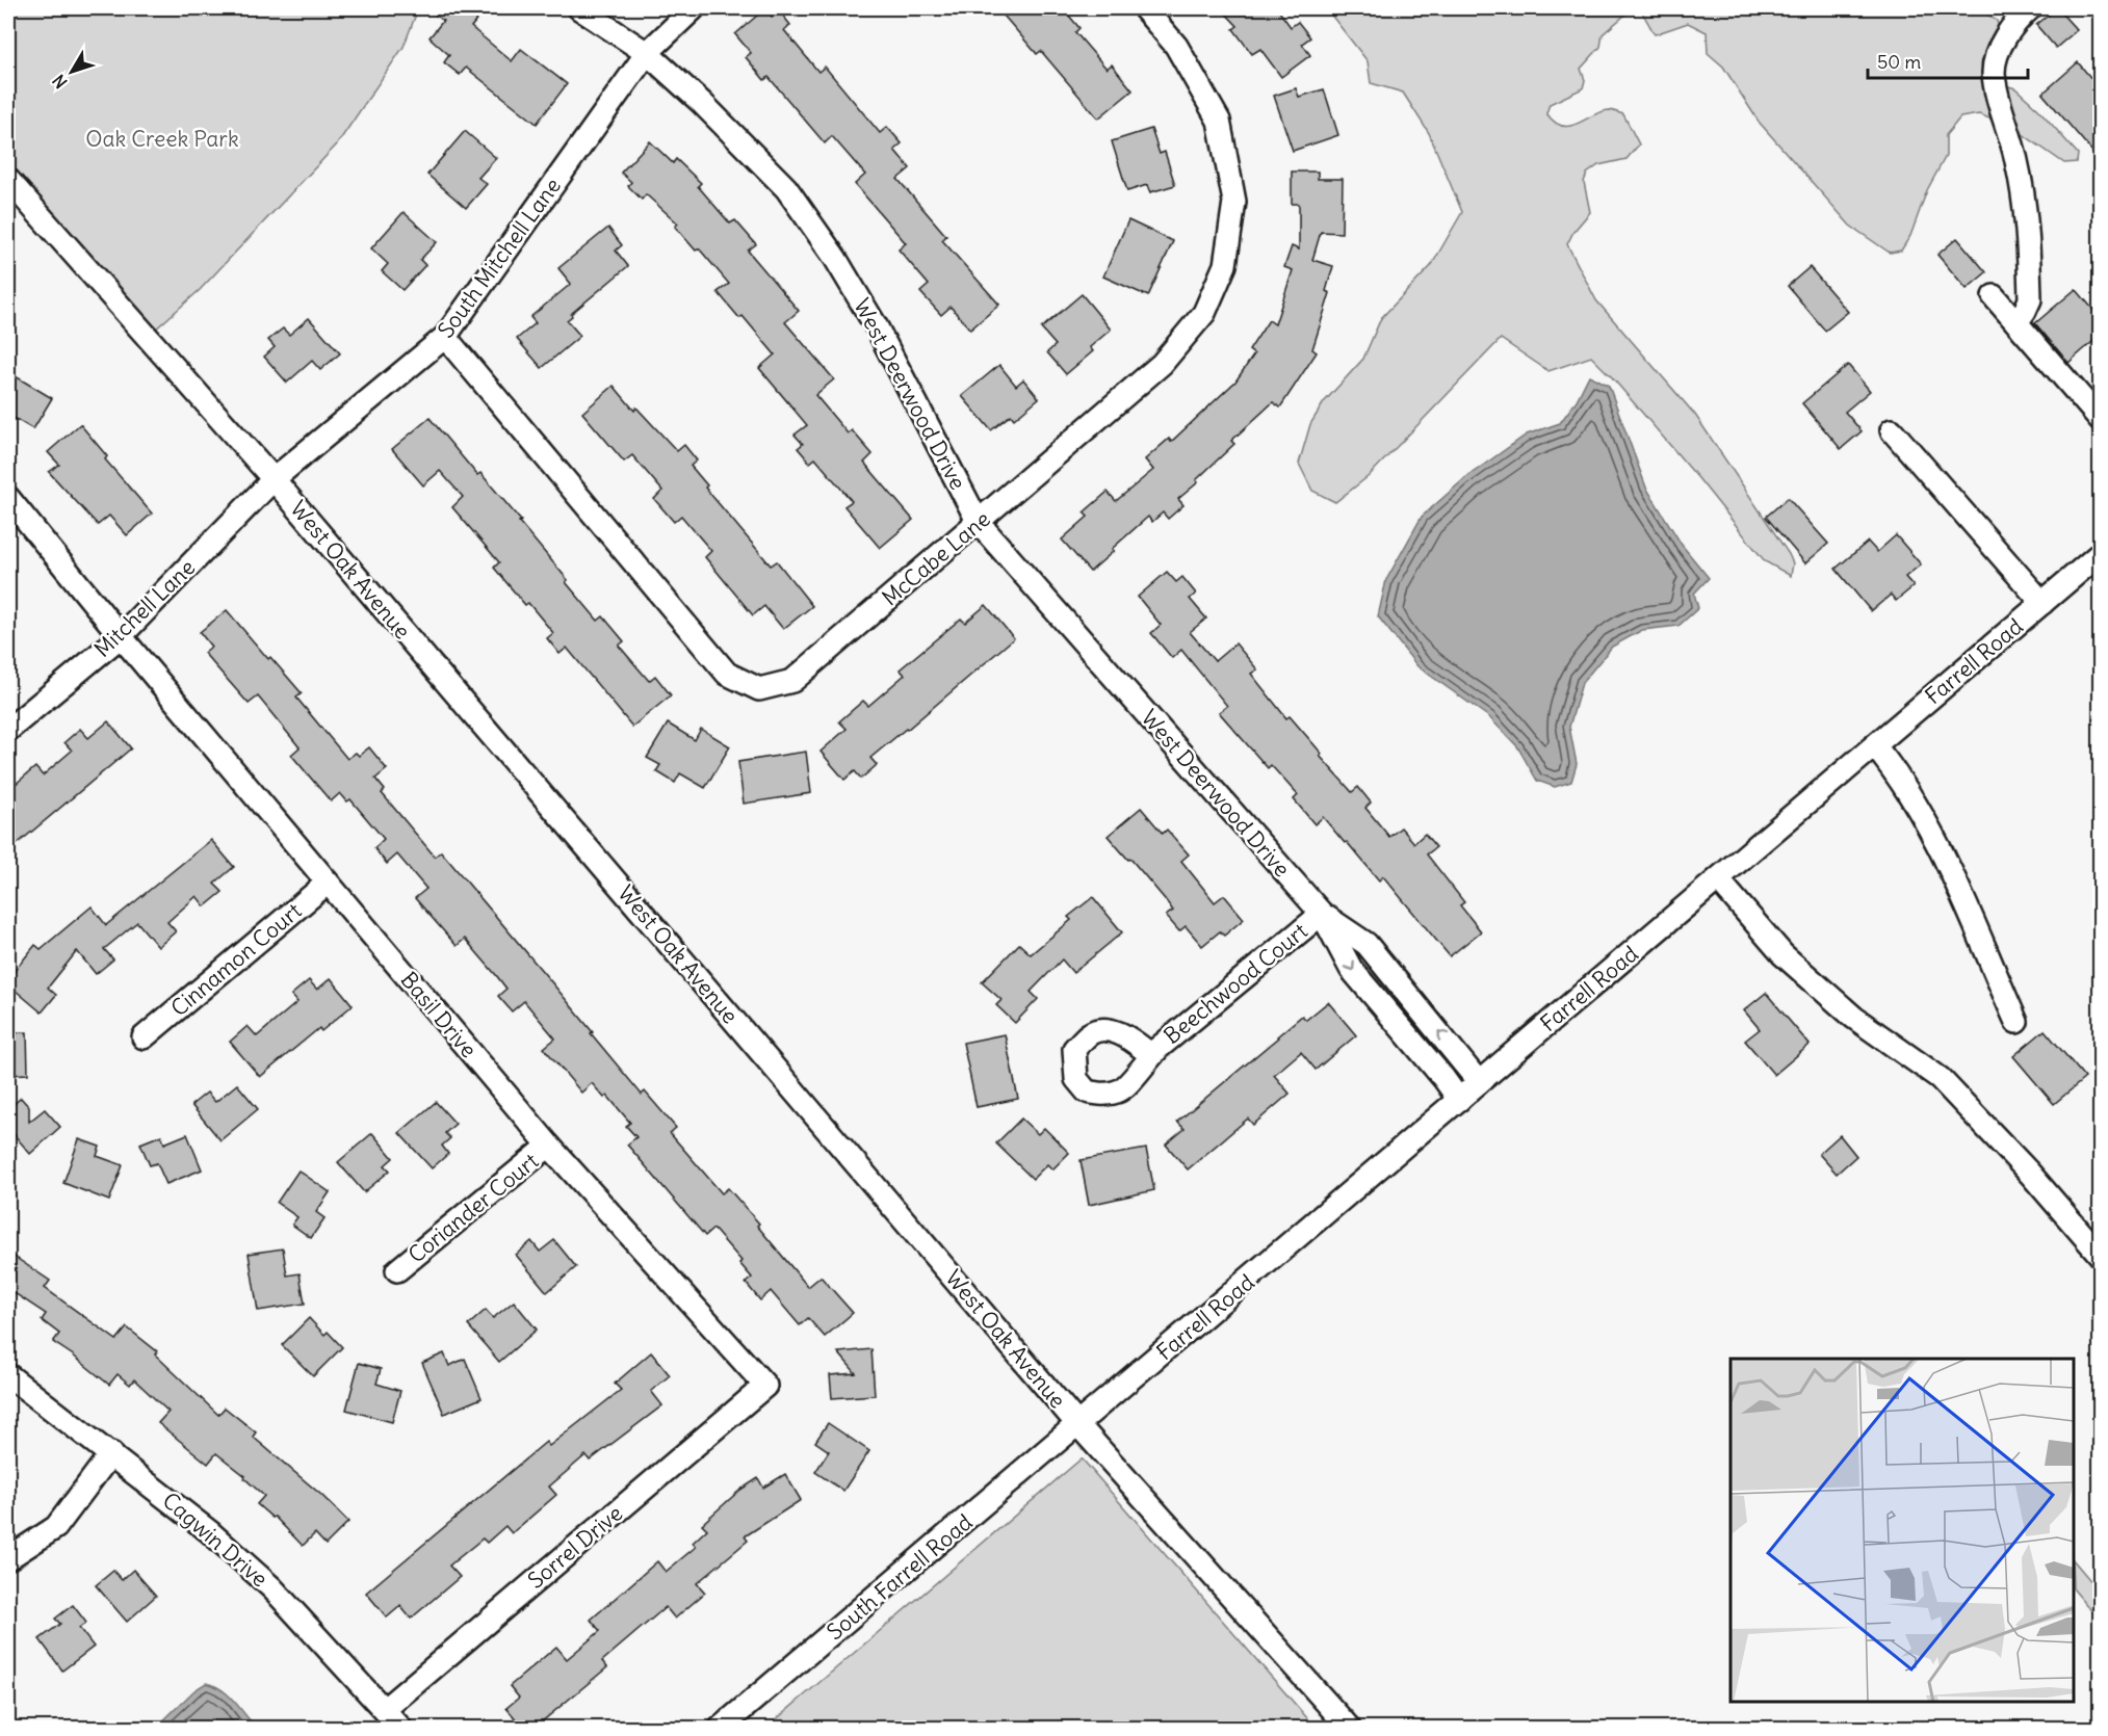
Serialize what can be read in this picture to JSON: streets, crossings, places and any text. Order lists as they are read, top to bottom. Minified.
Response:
{"streets":{"street":["South Mitchell Lane","West Deerwood Drive","McCabe Lane","West Oak Avenue","Mitchell Lane","Farrell Road","Cinnamon Court","Beechwood Court","Basil Drive","Coriander Court","Cagwin Drive","Sorrel Drive","South Farrell Road"]},"crossings":[["South Mitchell Lane","West Deerwood Drive"],["South Mitchell Lane","McCabe Lane"],["South Mitchell Lane","West Oak Avenue"],["South Mitchell Lane","Mitchell Lane"],["West Deerwood Drive","McCabe Lane"],["West Deerwood Drive","Farrell Road"],["West Deerwood Drive","Beechwood Court"],["West Oak Avenue","Mitchell Lane"],["West Oak Avenue","Farrell Road"],["West Oak Avenue","South Farrell Road"],["Mitchell Lane","Basil Drive"],["Farrell Road","South Farrell Road"],["Cinnamon Court","Basil Drive"],["Basil Drive","Coriander Court"],["Basil Drive","Sorrel Drive"],["Cagwin Drive","Sorrel Drive"]],"parks":["Oak Creek Park"],"scale_bar":"50 m","north":"bottom left"}
